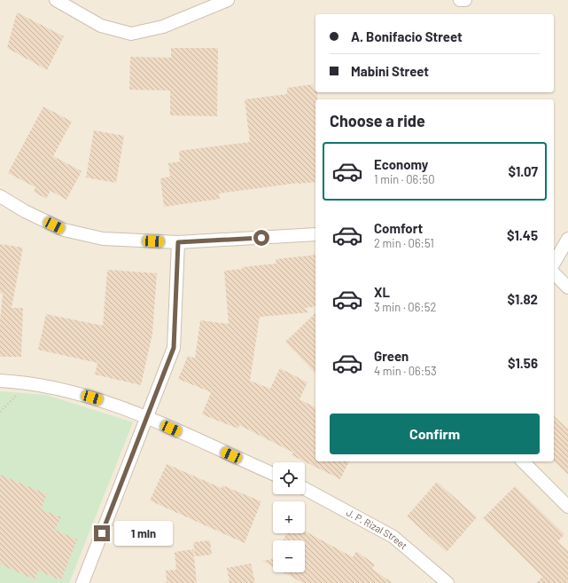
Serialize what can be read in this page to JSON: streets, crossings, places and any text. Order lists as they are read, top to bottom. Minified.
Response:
{"streets":{"street":["J. P. Rizal Street"]},"page":{"banner":["A. Bonifacio Street","Mabini Street"],"heading":"Choose a ride","list":[{"name":"Economy","note":"1 min · 06:50","value":"$1.07"},{"name":"Comfort","note":"2 min · 06:51","value":"$1.45"},{"name":"XL","note":"3 min · 06:52","value":"$1.82"},{"name":"Green","note":"4 min · 06:53","value":"$1.56"}],"buttons":"Confirm","map_buttons":["+","−"],"bubble":"1 min"}}
